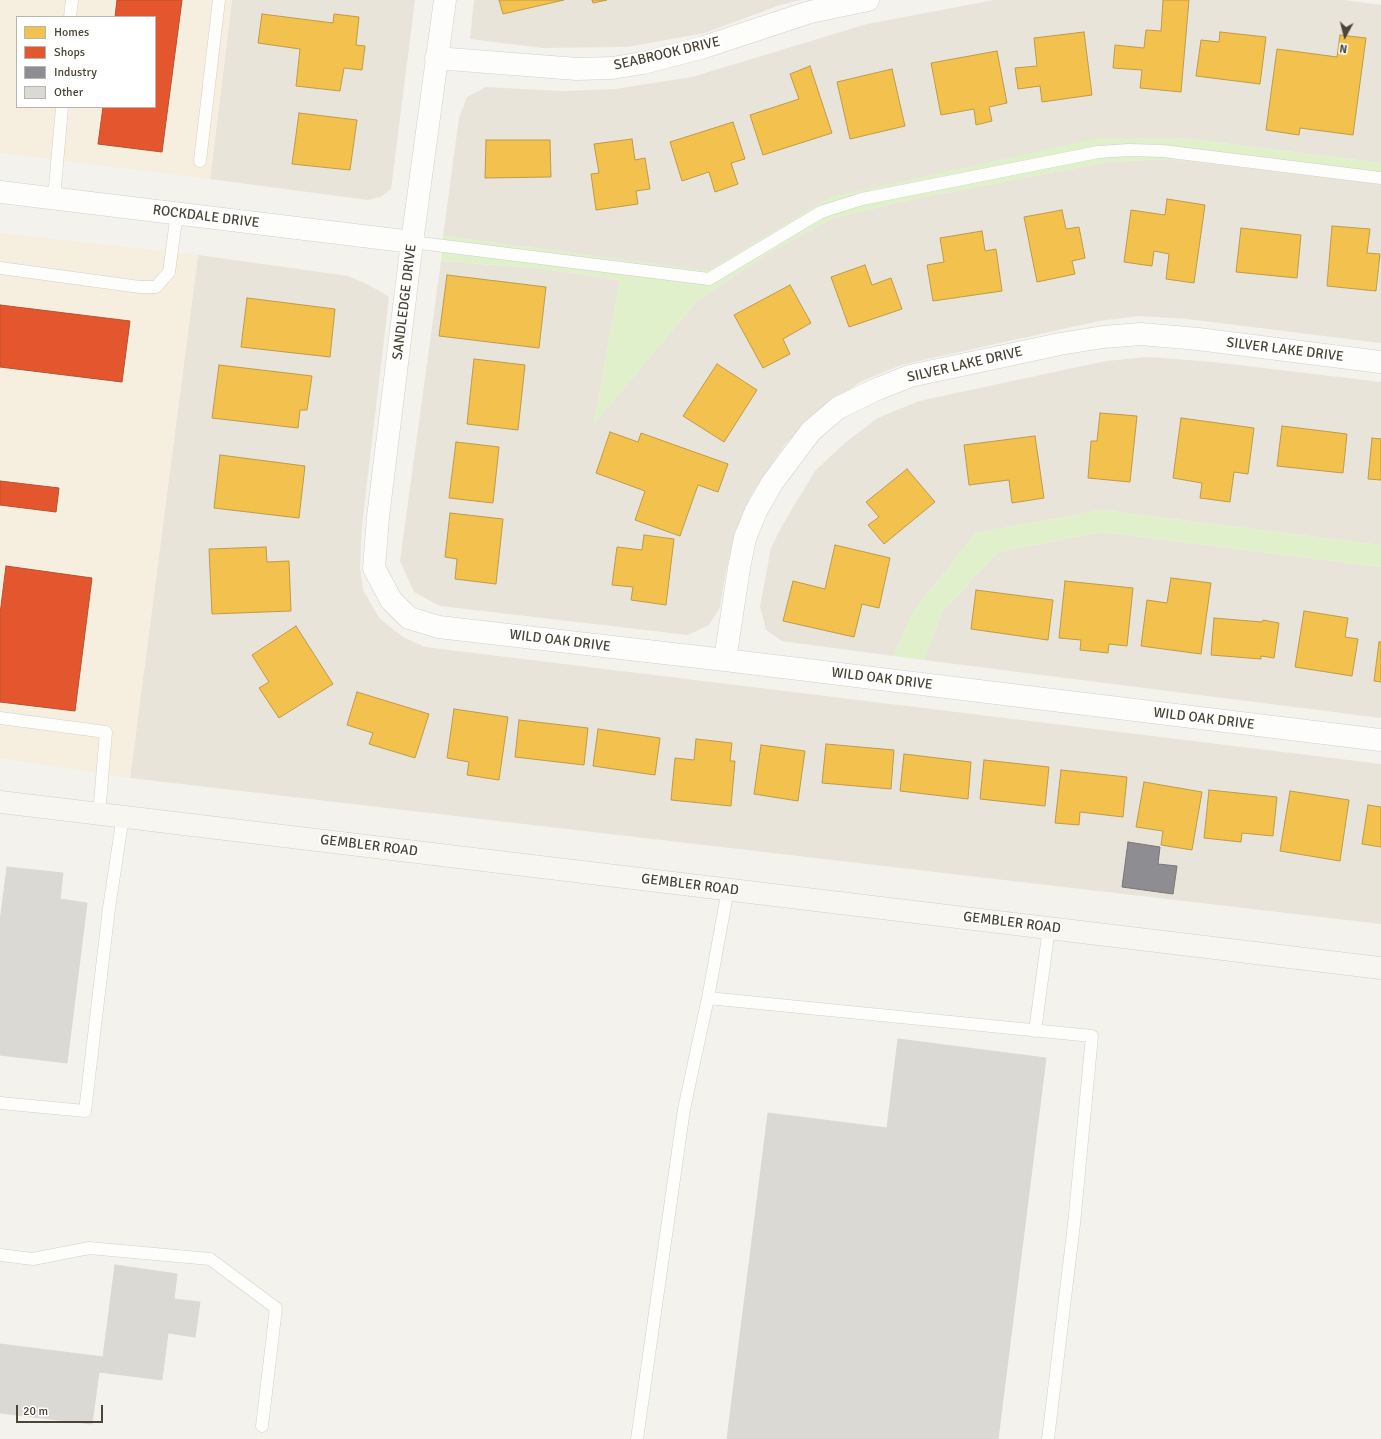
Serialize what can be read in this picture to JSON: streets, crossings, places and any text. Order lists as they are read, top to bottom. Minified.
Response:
{"streets":{"main road":["GEMBLER ROAD"],"street":["SEABROOK DRIVE","ROCKDALE DRIVE","SANDLEDGE DRIVE","SILVER LAKE DRIVE","WILD OAK DRIVE"]},"crossings":[["SEABROOK DRIVE","SANDLEDGE DRIVE"],["ROCKDALE DRIVE","SANDLEDGE DRIVE"],["SANDLEDGE DRIVE","WILD OAK DRIVE"],["SILVER LAKE DRIVE","WILD OAK DRIVE"]],"legend":["Homes","Shops","Industry","Other"],"scale_bar":"20 m","north":"bottom"}
